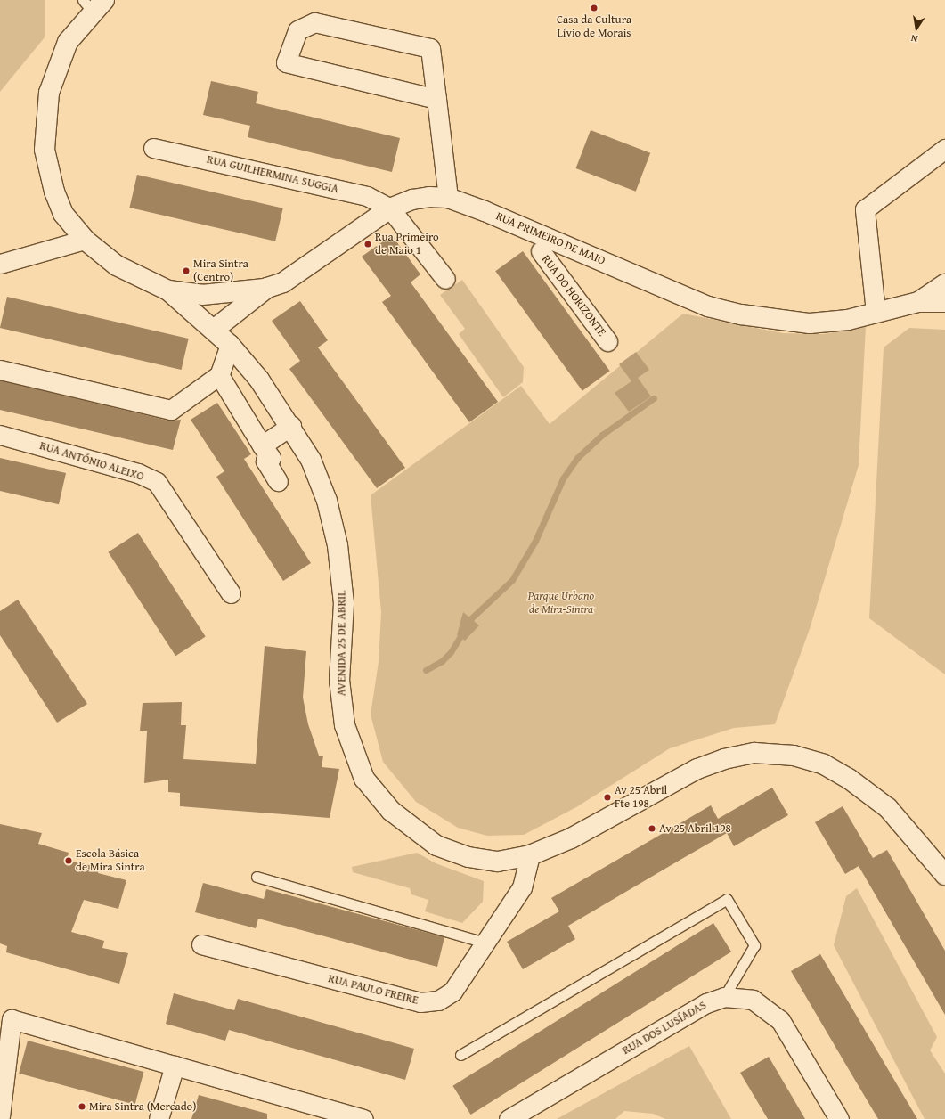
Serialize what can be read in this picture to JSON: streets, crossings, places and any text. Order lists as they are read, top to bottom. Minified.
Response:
{"streets":{"street":["RUA GUILHERMINA SUGGIA","RUA PRIMEIRO DE MAIO","RUA DO HORIZONTE","RUA ANTÓNIO ALEIXO","AVENIDA 25 DE ABRIL","RUA PAULO FREIRE","RUA DOS LUSÍADAS"]},"crossings":[["RUA GUILHERMINA SUGGIA","RUA PRIMEIRO DE MAIO"],["RUA PRIMEIRO DE MAIO","AVENIDA 25 DE ABRIL"],["AVENIDA 25 DE ABRIL","RUA PAULO FREIRE"]],"parks":["Parque Urbano de Mira-Sintra"],"places":["Casa da Cultura Lívio de Morais","Rua Primeiro de Maio 1","Mira Sintra (Centro)","Av 25 Abril Fte 198","Av 25 Abril 198","Escola Básica de Mira Sintra","Mira Sintra (Mercado)"],"north":"bottom"}
